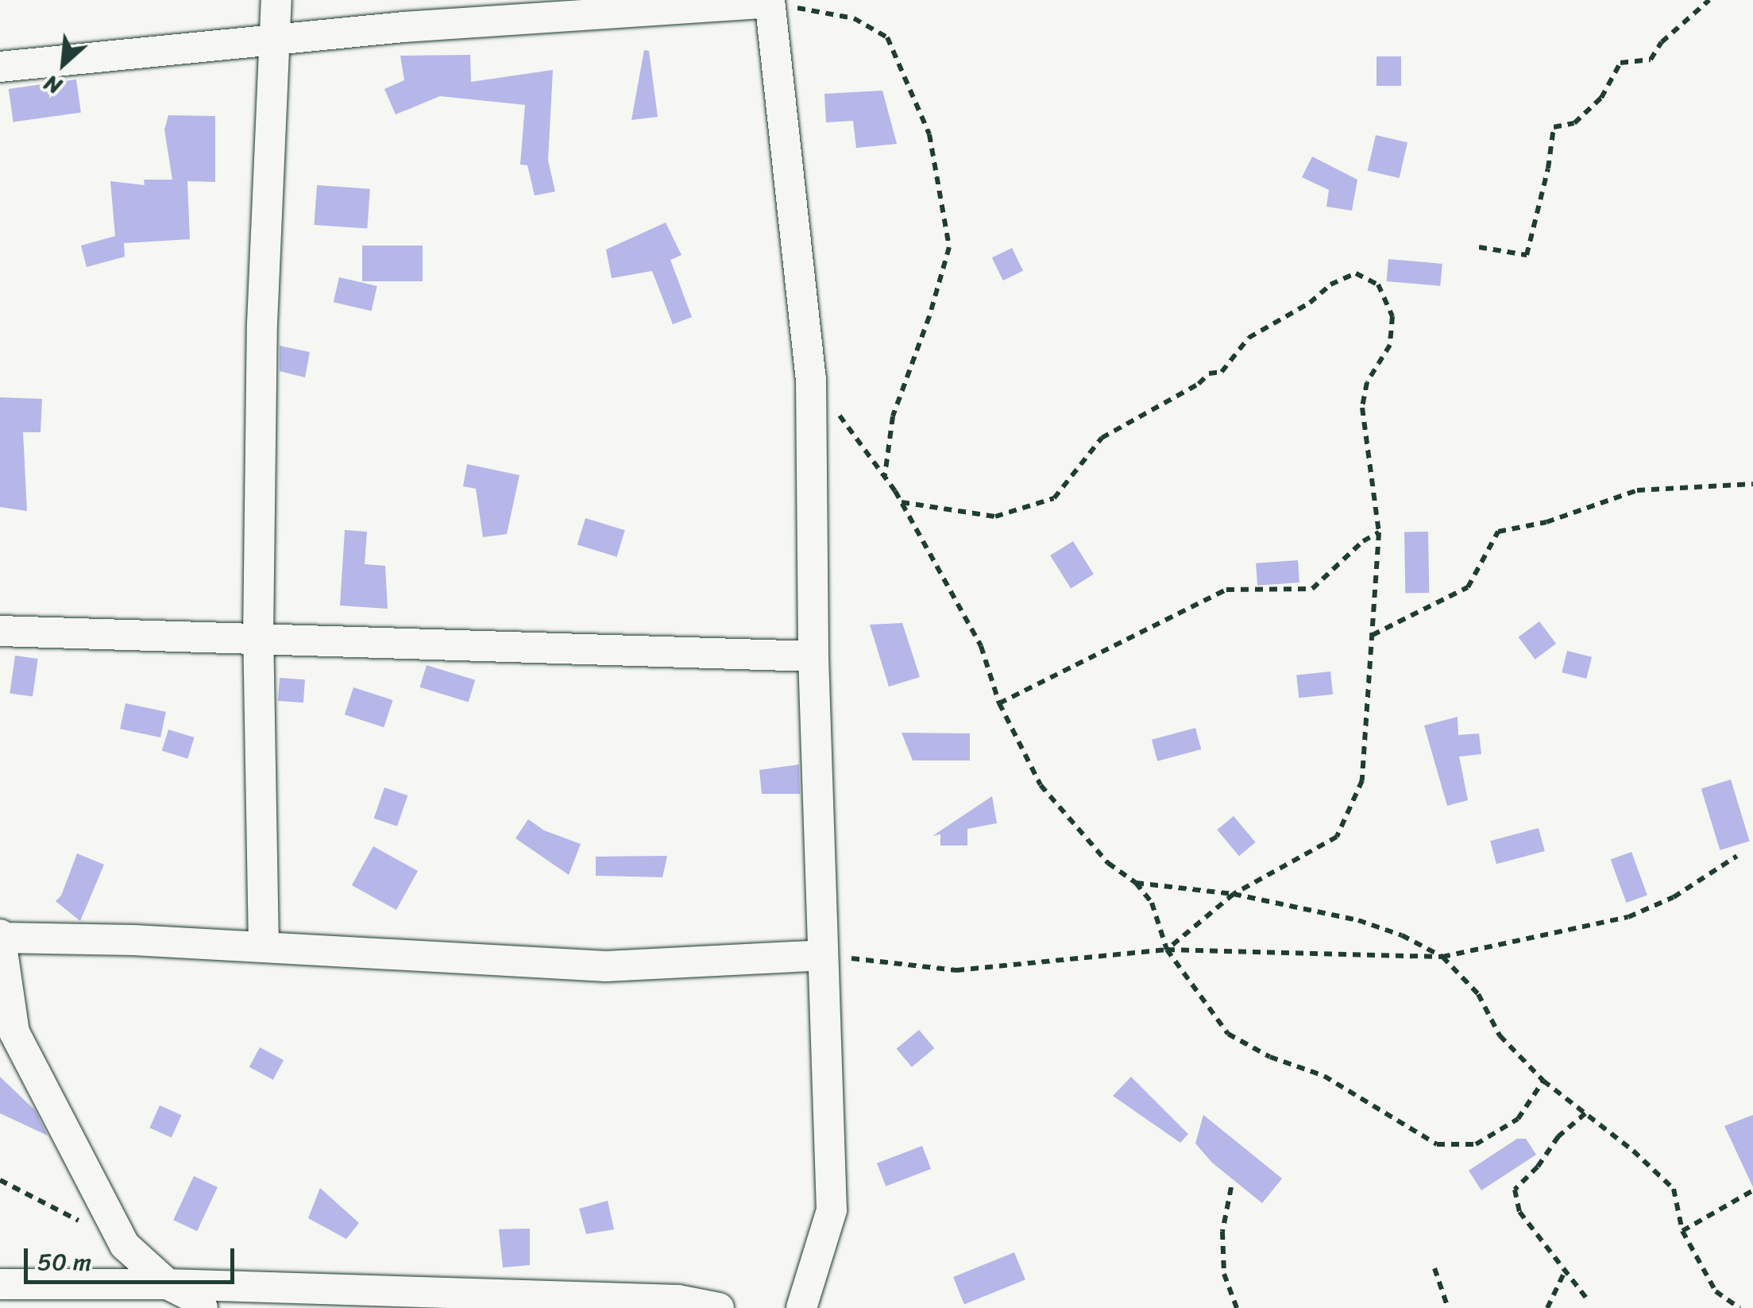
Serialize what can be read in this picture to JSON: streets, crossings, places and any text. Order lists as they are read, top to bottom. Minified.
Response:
{"scale_bar":"50 m","north":"bottom left"}
